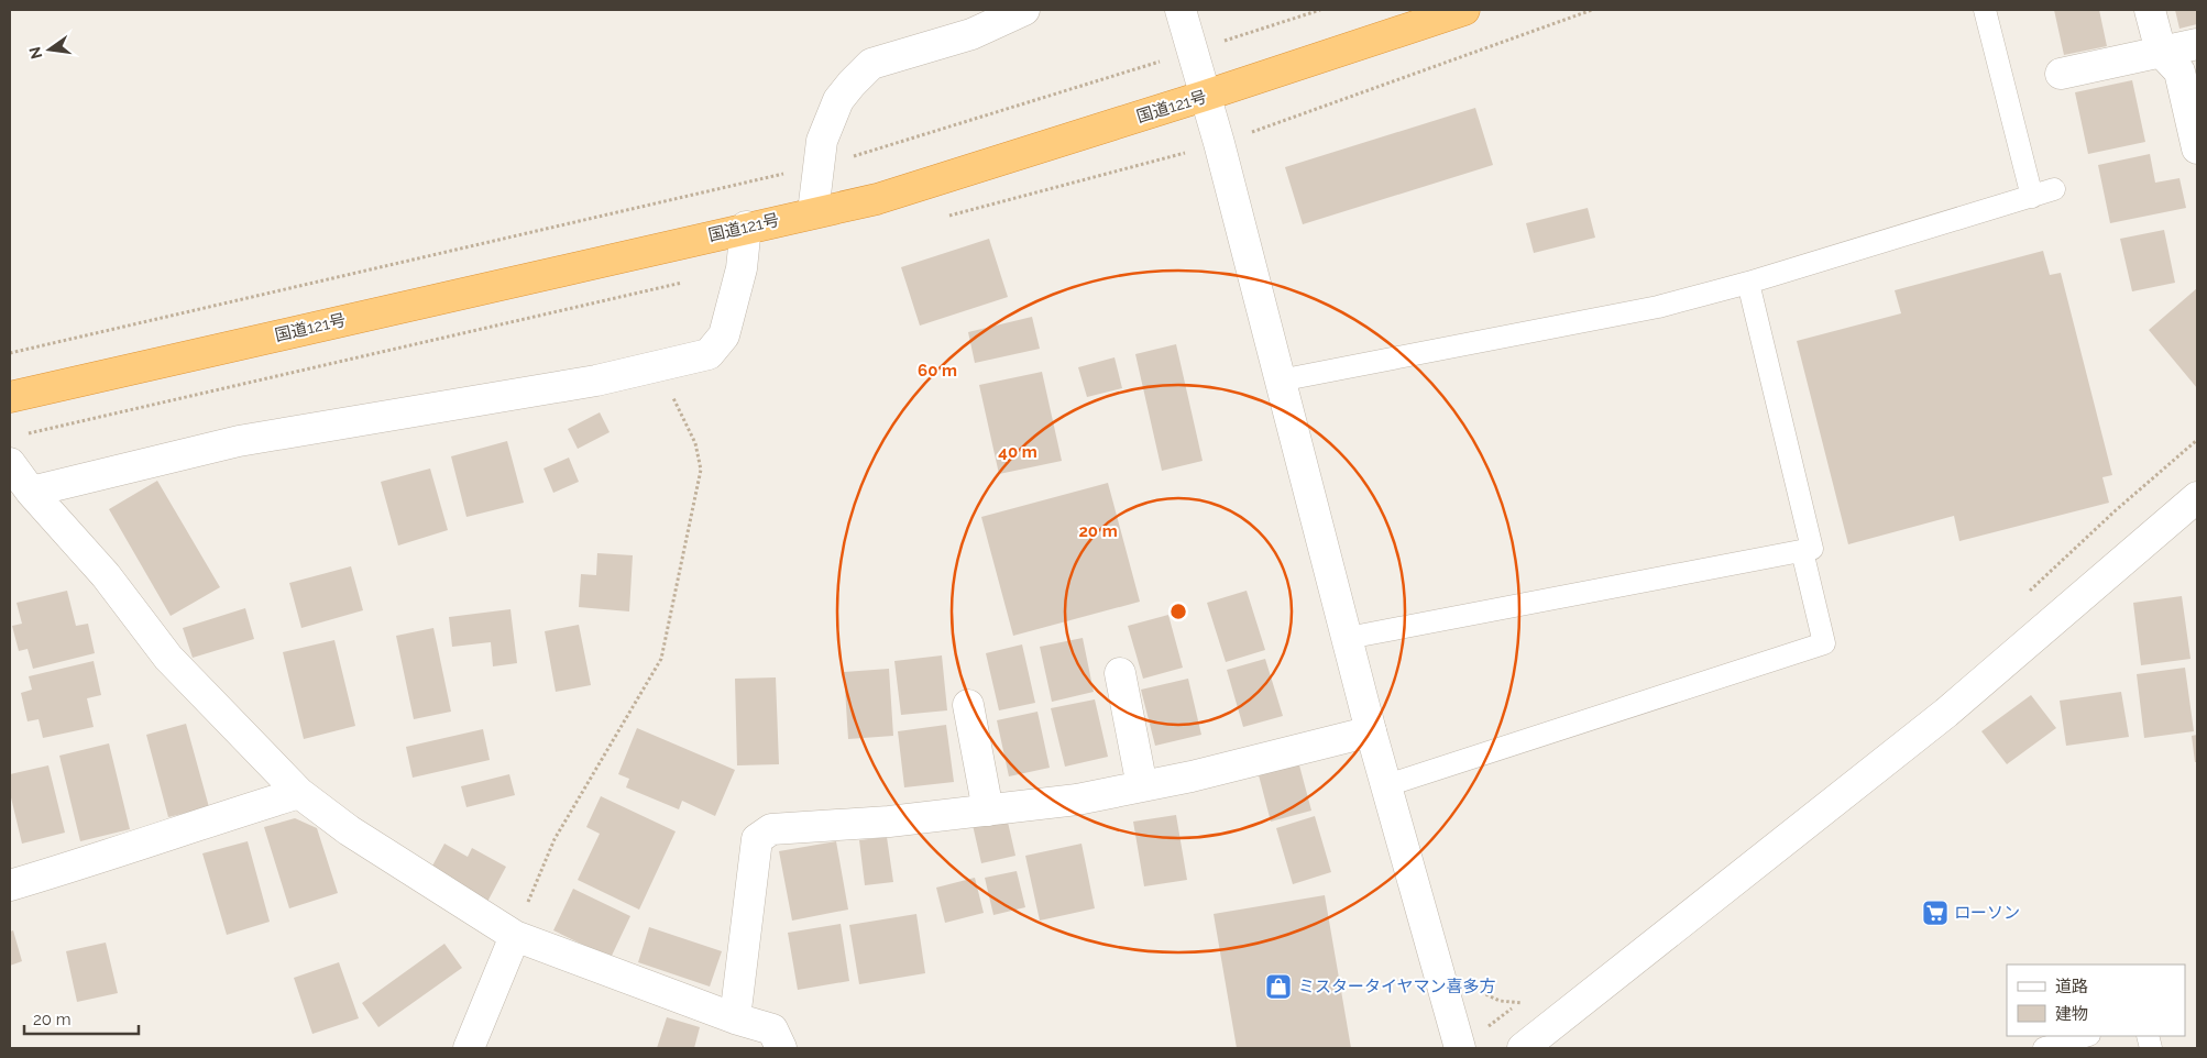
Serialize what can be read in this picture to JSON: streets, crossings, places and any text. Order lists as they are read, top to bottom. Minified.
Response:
{"streets":{"highway":["国道121号"]},"places":{"supermarket":["ローソン"],"shop":["ミスタータイヤマン喜多方"]},"legend":["道路","建物"],"scale_bar":"20 m","north":"left","rings":["60 m","40 m","20 m"]}
